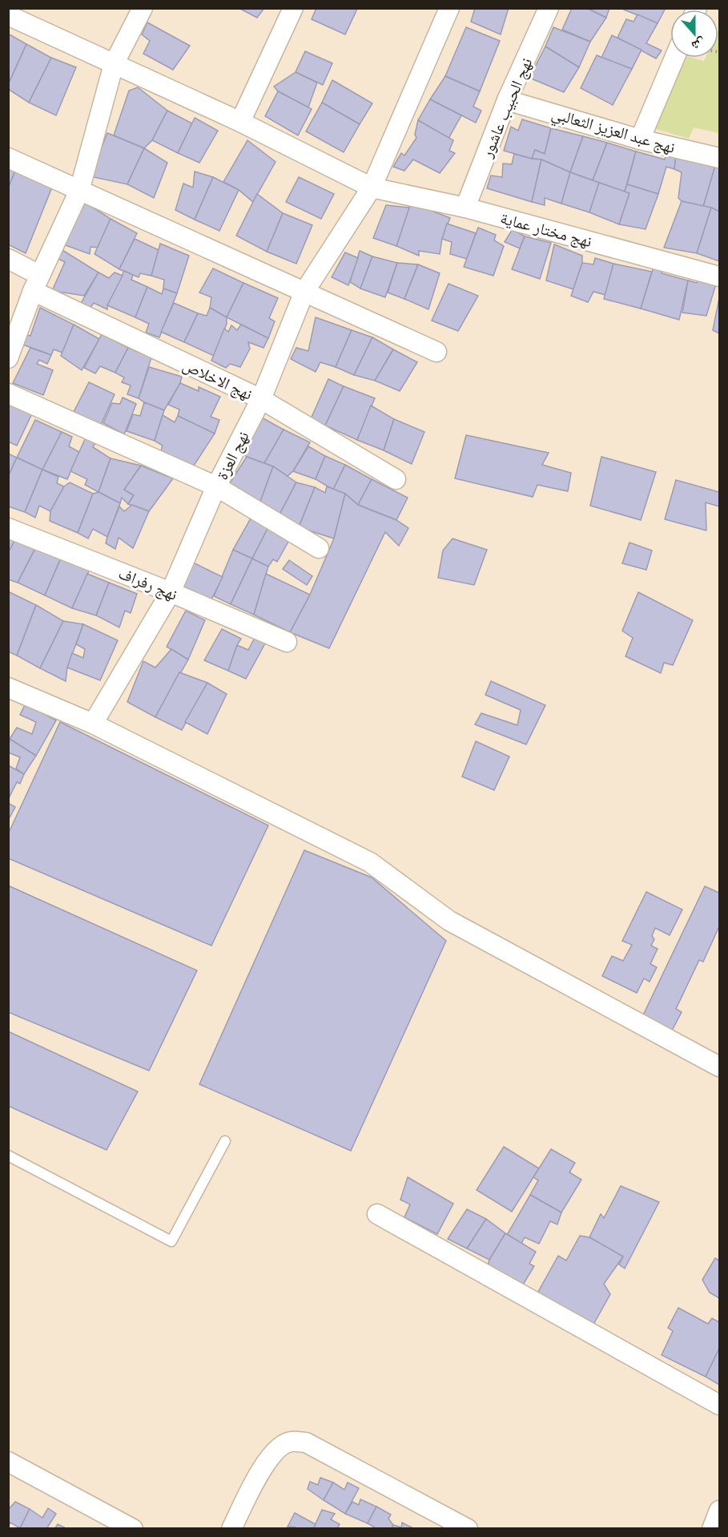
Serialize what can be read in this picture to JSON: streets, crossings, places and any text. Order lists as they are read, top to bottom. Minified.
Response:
{"streets":{"street":["نهج الحبيب عاشور","نهج عبد العزيز الثعالبي","نهج مختار عماية","نهج الاخلاص","نهج العزة","نهج رفراف"]},"crossings":[["نهج الحبيب عاشور","نهج عبد العزيز الثعالبي"],["نهج الحبيب عاشور","نهج مختار عماية"],["نهج مختار عماية","نهج العزة"],["نهج الاخلاص","نهج العزة"],["نهج العزة","نهج رفراف"]],"north":"bottom"}
